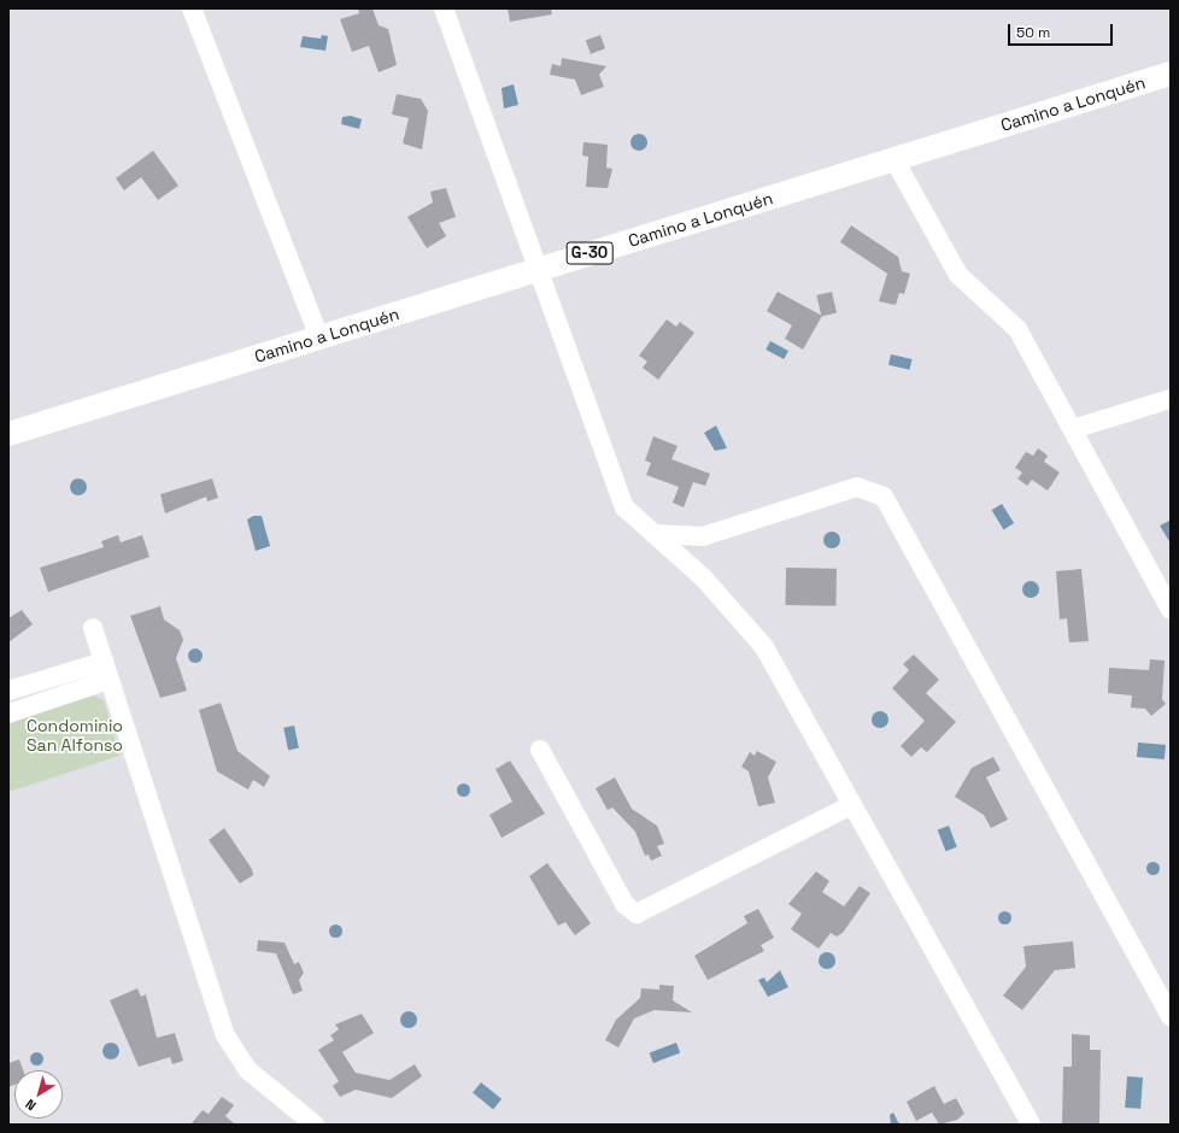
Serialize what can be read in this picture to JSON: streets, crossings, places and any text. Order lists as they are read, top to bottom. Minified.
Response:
{"streets":{"main road":["Camino a Lonquén","G-30"]},"parks":["Condominio San Alfonso"],"scale_bar":"50 m","north":"bottom left"}
